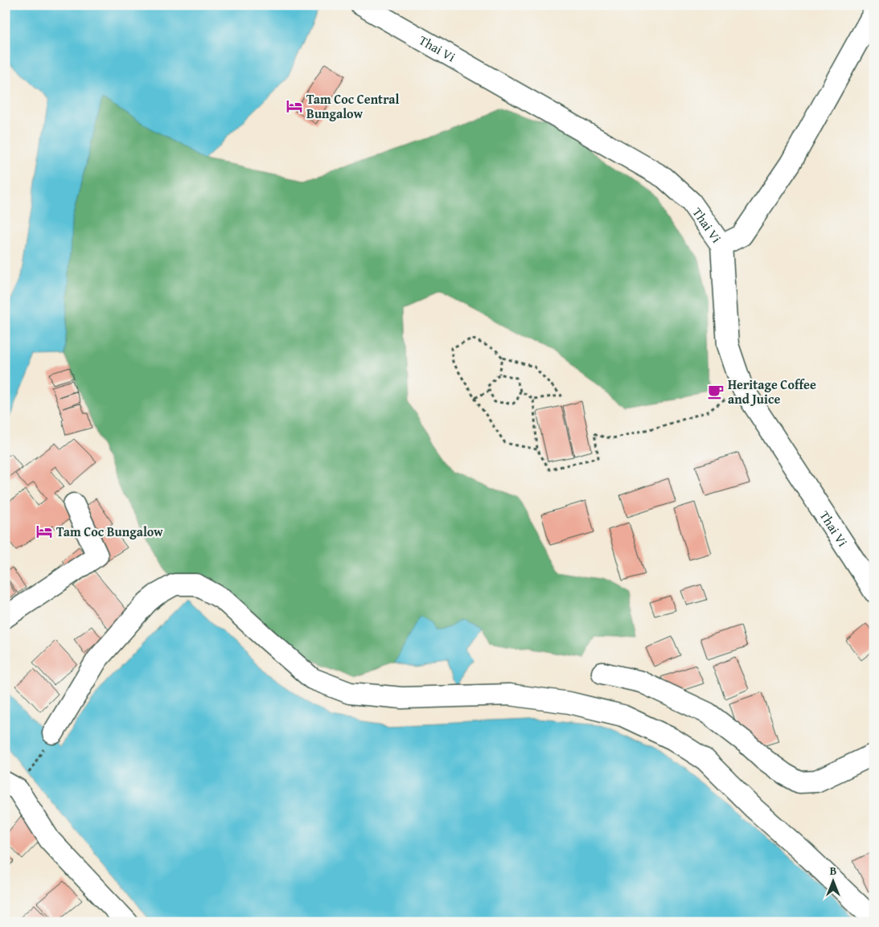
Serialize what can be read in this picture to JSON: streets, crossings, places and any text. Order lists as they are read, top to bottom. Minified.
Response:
{"streets":{"street":["Thai Vi"]},"places":{"hotel":["Tam Coc Central Bungalow","Tam Coc Bungalow"],"cafe":["Heritage Coffee and Juice"]},"north":"top"}
